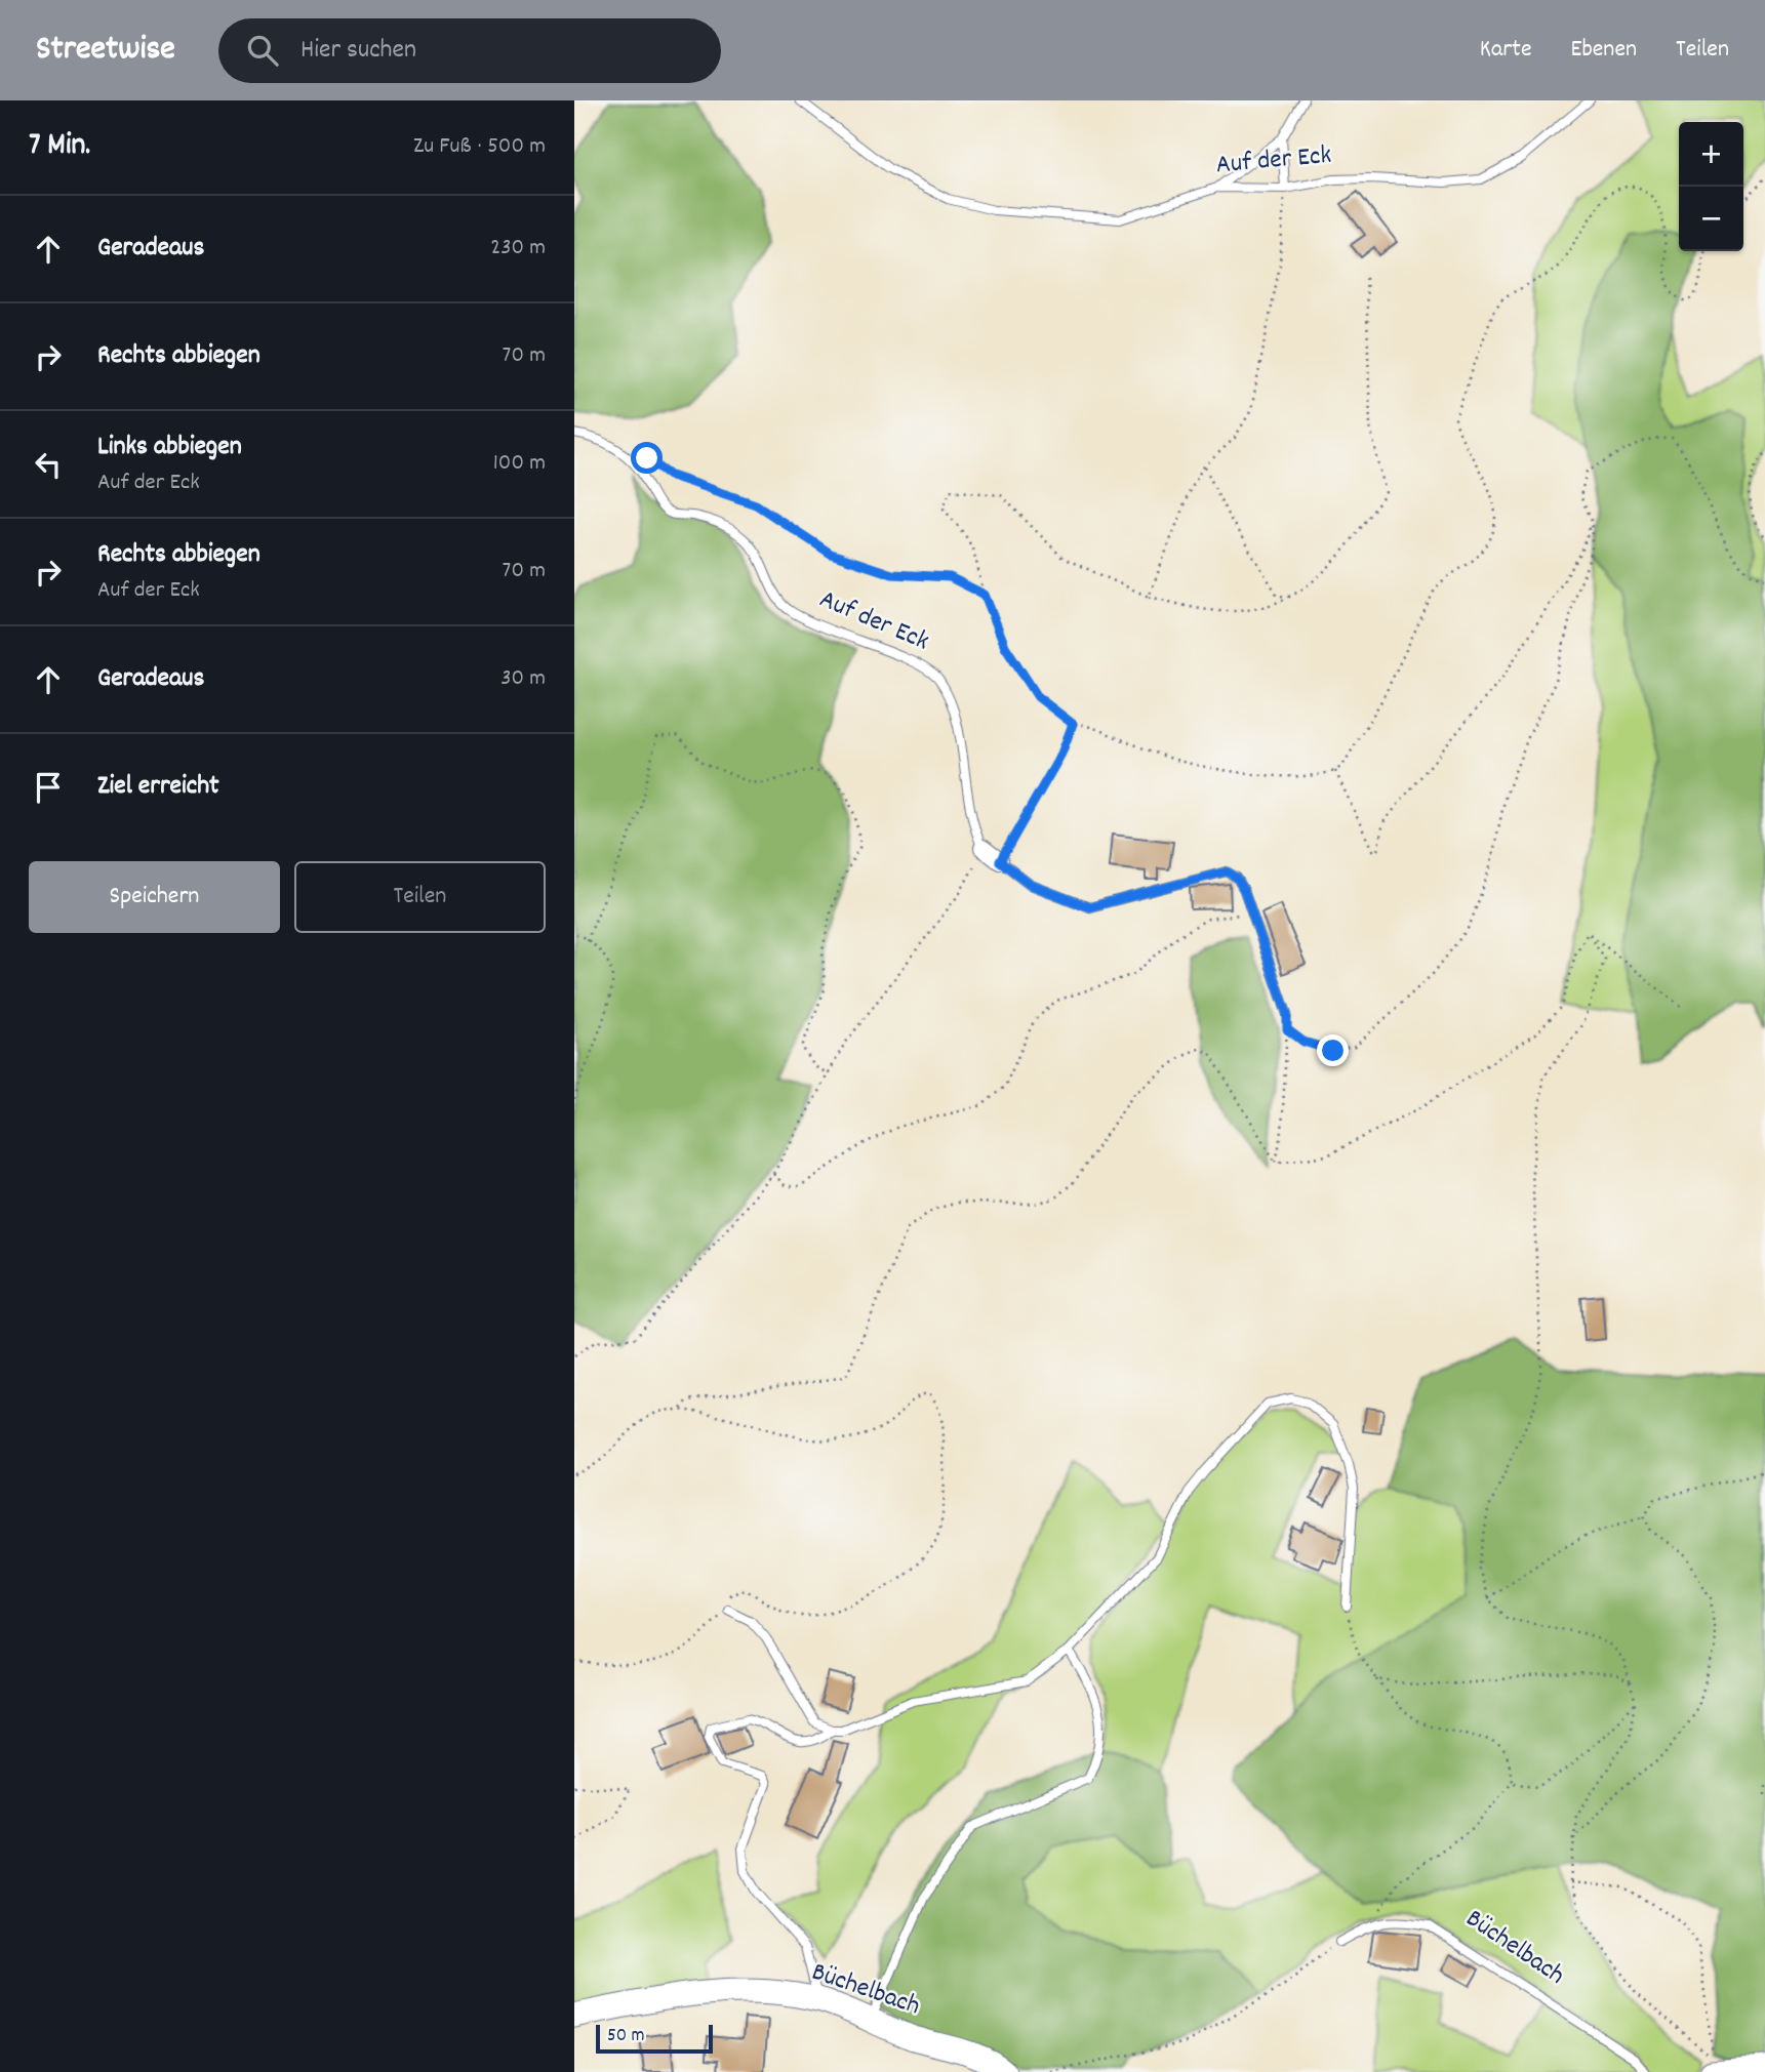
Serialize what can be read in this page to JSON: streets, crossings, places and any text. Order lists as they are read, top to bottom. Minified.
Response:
{"streets":{"street":["Büchelbach"],"lane":["Auf der Eck"]},"scale_bar":"50 m","page":{"header":"Streetwise","search":"Hier suchen","nav":["Karte","Ebenen","Teilen"],"heading":["7 Min.","Zu Fuß · 500 m"],"map_buttons":["+","−"],"list":[["Geradeaus","230 m"],["Rechts abbiegen","70 m"],["Links abbiegen","Auf der Eck","100 m"],["Rechts abbiegen","Auf der Eck","70 m"],["Geradeaus","30 m"],"Ziel erreicht"],"buttons":["Speichern","Teilen"],"scale":"50 m"}}
